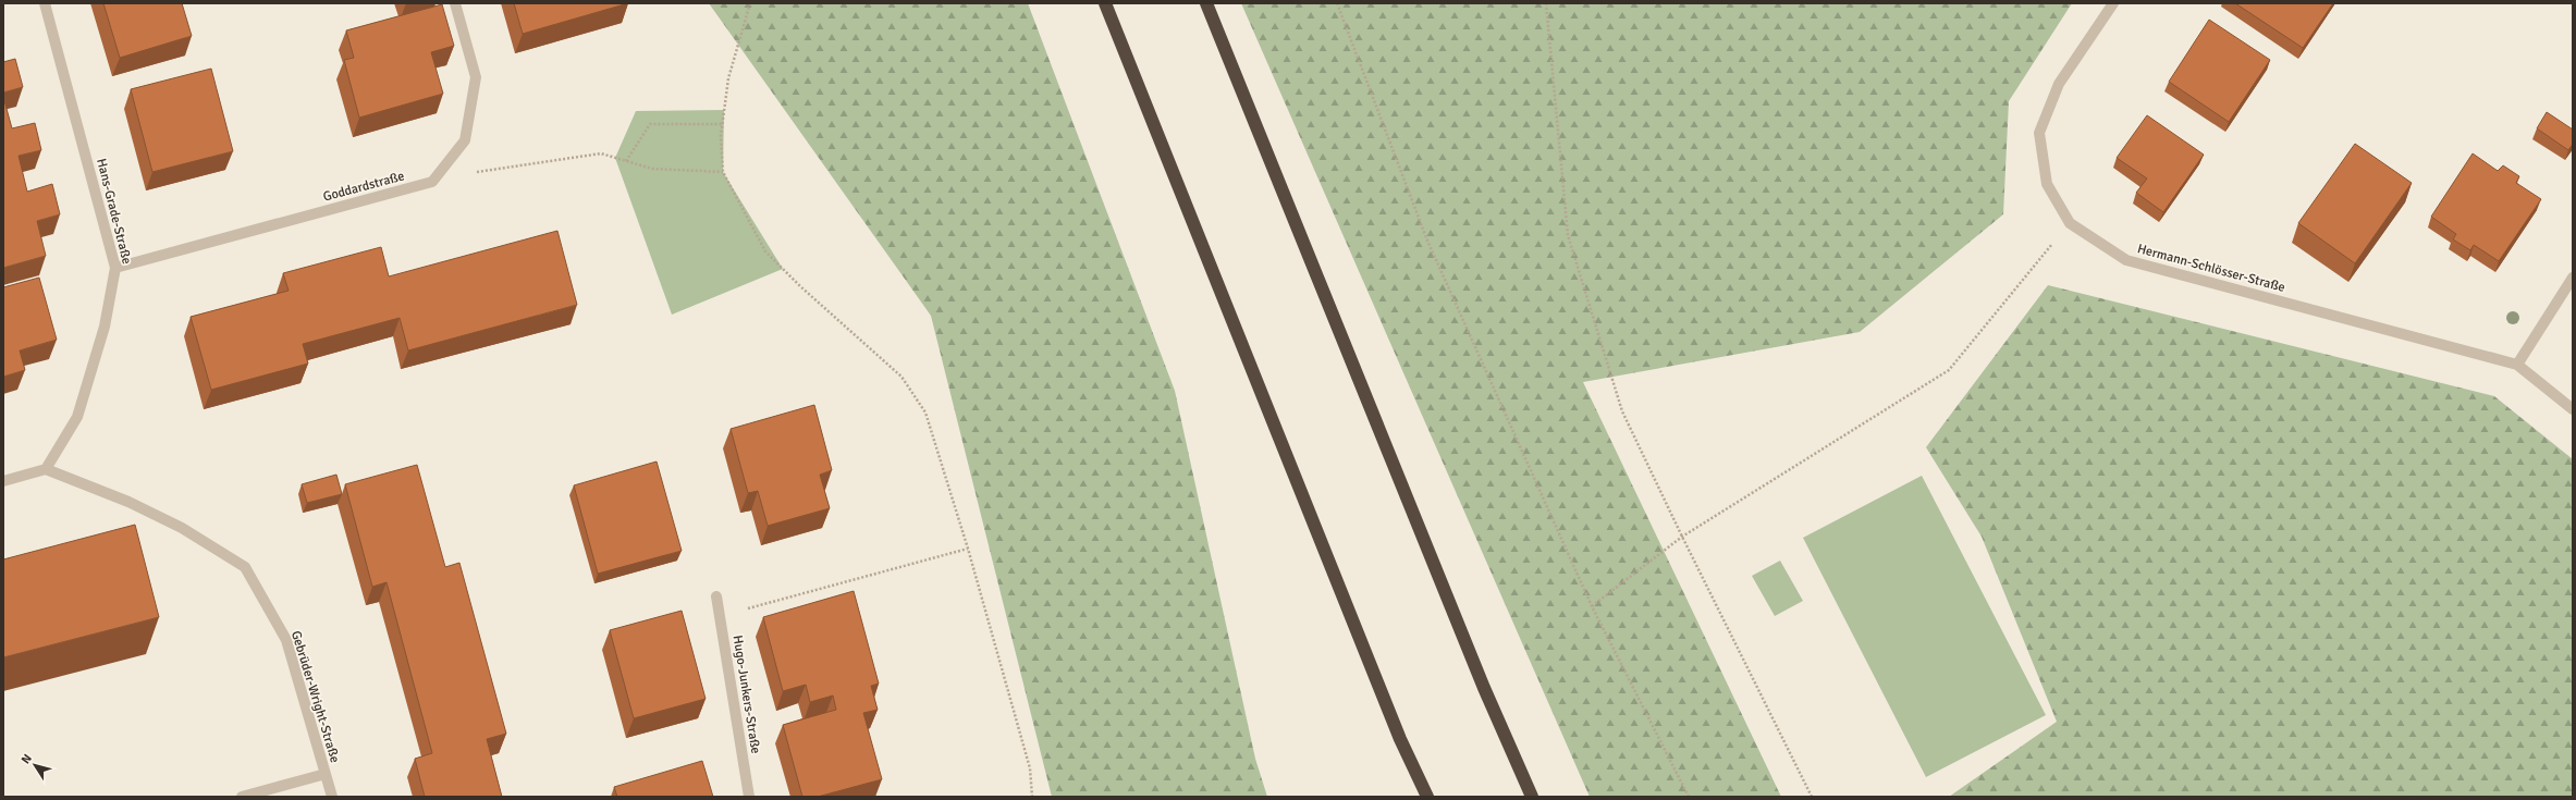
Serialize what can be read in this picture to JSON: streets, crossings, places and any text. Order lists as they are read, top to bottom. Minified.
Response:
{"streets":{"street":["Goddardstraße","Hans-Grade-Straße","Hermann-Schlösser-Straße","Hugo-Junkers-Straße","Gebrüder-Wright-Straße"]},"crossings":[["Goddardstraße","Hans-Grade-Straße"],["Hans-Grade-Straße","Gebrüder-Wright-Straße"]],"north":"top left"}
